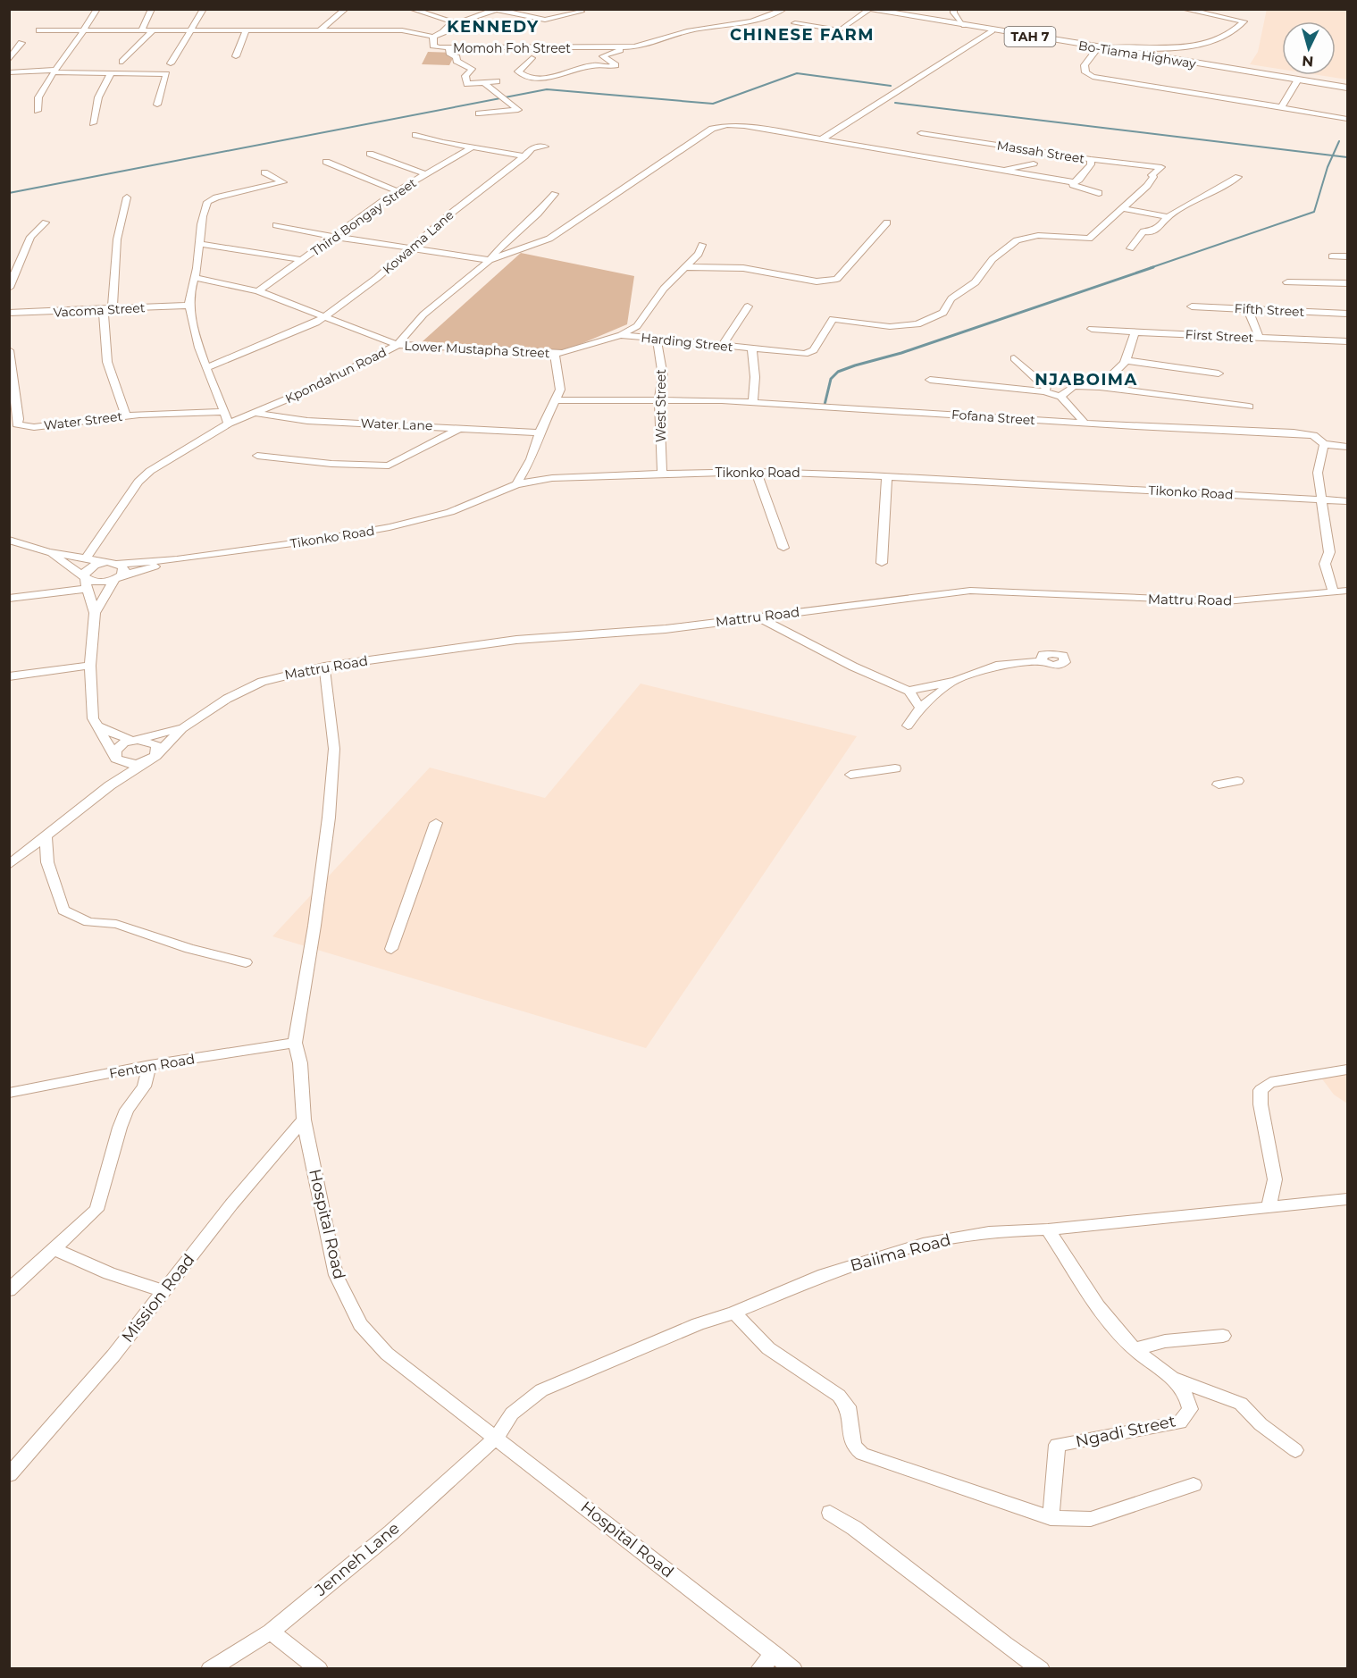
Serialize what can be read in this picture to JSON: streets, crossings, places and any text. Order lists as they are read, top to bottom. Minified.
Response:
{"streets":{"highway":["TAH 7","Bo-Tiama Highway"],"street":["Momoh Foh Street","Massah Street","Third Bongay Street","Kowama Lane","Vacoma Street","Fifth Street","First Street","Harding Street","Lower Mustapha Street","Kpondahun Road","West Street","Fofana Street","Water Street","Water Lane","Tikonko Road","Mattru Road","Fenton Road","Hospital Road","Baiima Road","Mission Road","Ngadi Street","Jenneh Lane"]},"crossings":[["Massah Street","Harding Street"],["Harding Street","Lower Mustapha Street"],["Harding Street","West Street"],["Harding Street","Fofana Street"],["Lower Mustapha Street","Kpondahun Road"],["Kpondahun Road","Water Lane"],["West Street","Fofana Street"],["West Street","Tikonko Road"],["Mattru Road","Hospital Road"],["Fenton Road","Hospital Road"],["Hospital Road","Baiima Road"],["Hospital Road","Mission Road"],["Hospital Road","Jenneh Lane"],["Baiima Road","Ngadi Street"],["Baiima Road","Jenneh Lane"]],"districts":["KENNEDY","CHINESE FARM","NJABOIMA"],"north":"bottom"}
